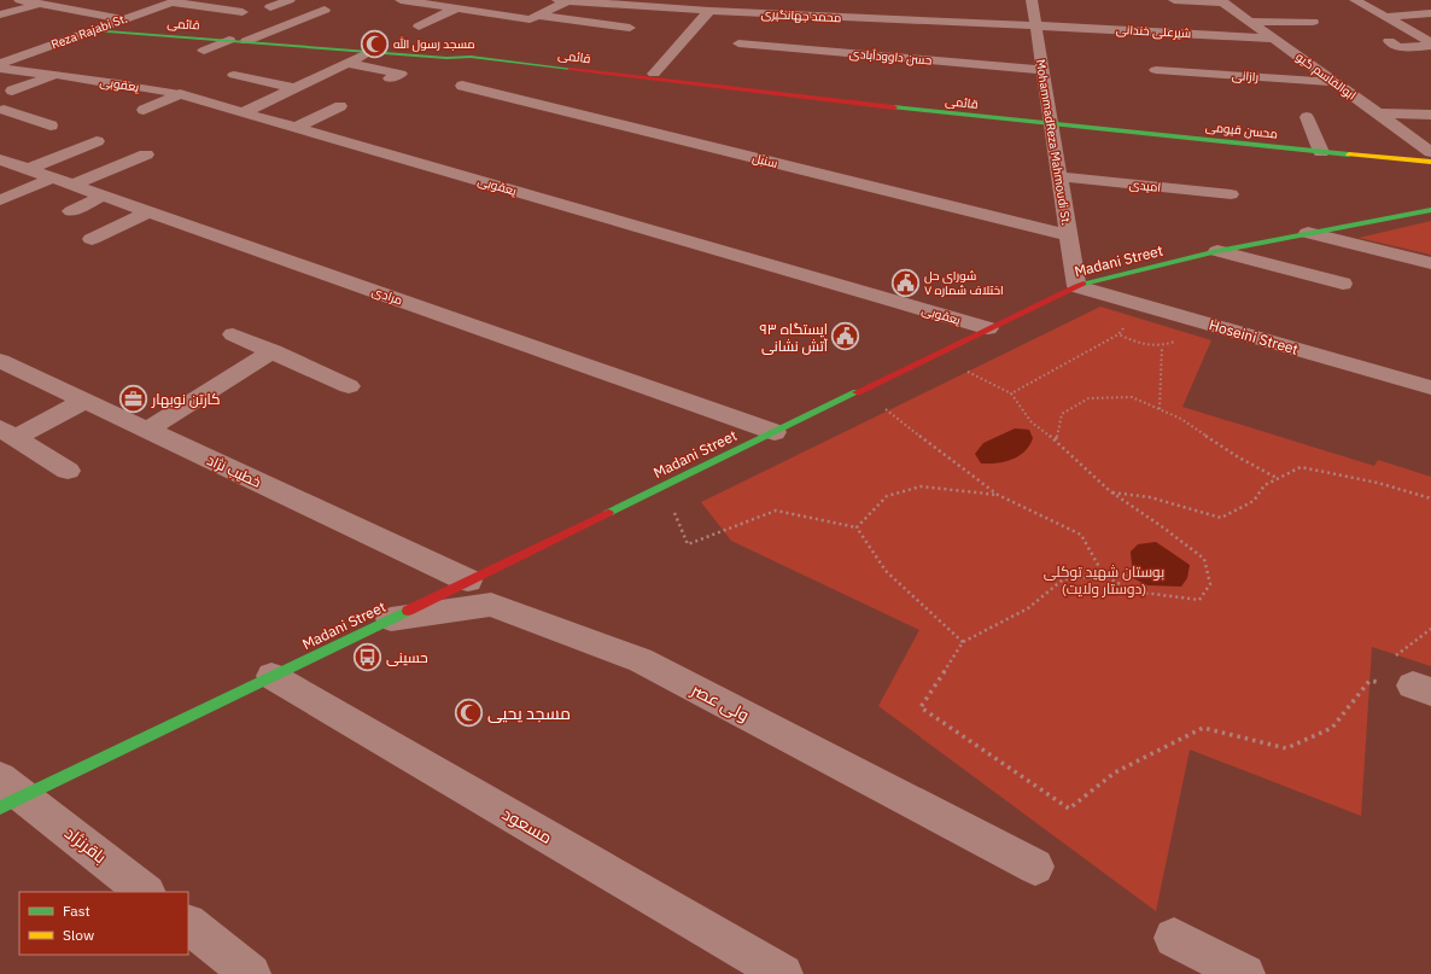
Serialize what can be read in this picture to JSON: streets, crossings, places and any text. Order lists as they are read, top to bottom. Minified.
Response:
{"streets":{"street":["محمد جهانگیری","قائمی","Reza Rajabi St.","شیرعلی خندانی","حسن داوودآبادی","رازانی","ابوالقاسم گیو","یعقوبی","محسن قیومی","MohammadReza Mahmoudi St.","سنبل","امیدی","Madani Street","مرادی","Hoseini Street","خطیب نژاد","ولی عصر","مسعود","باقرنژاد"]},"crossings":[["محمد جهانگیری","شیرعلی خندانی"],["محمد جهانگیری","MohammadReza Mahmoudi St."],["قائمی","Reza Rajabi St."],["قائمی","محسن قیومی"],["قائمی","MohammadReza Mahmoudi St."],["شیرعلی خندانی","ابوالقاسم گیو"],["شیرعلی خندانی","MohammadReza Mahmoudi St."],["حسن داوودآبادی","MohammadReza Mahmoudi St."],["رازانی","ابوالقاسم گیو"],["یعقوبی","Madani Street"],["محسن قیومی","MohammadReza Mahmoudi St."],["MohammadReza Mahmoudi St.","سنبل"],["MohammadReza Mahmoudi St.","امیدی"],["MohammadReza Mahmoudi St.","Madani Street"],["MohammadReza Mahmoudi St.","Hoseini Street"],["Madani Street","مرادی"],["Madani Street","Hoseini Street"],["Madani Street","خطیب نژاد"],["Madani Street","ولی عصر"],["Madani Street","مسعود"],["Madani Street","باقرنژاد"]],"parks":["بوستان شهید توکلی (دوستار ولایت)"],"places":{"mosque":["مسجد رسول الله","مسجد یحیی"],"public building":["شورای حل اختلاف شماره ۷","ایستگاه ۹۳ آتش نشانی"],"office":["کارتن نوبهار"],"bus stop":["حسینی"]},"legend":["Fast","Slow"]}
